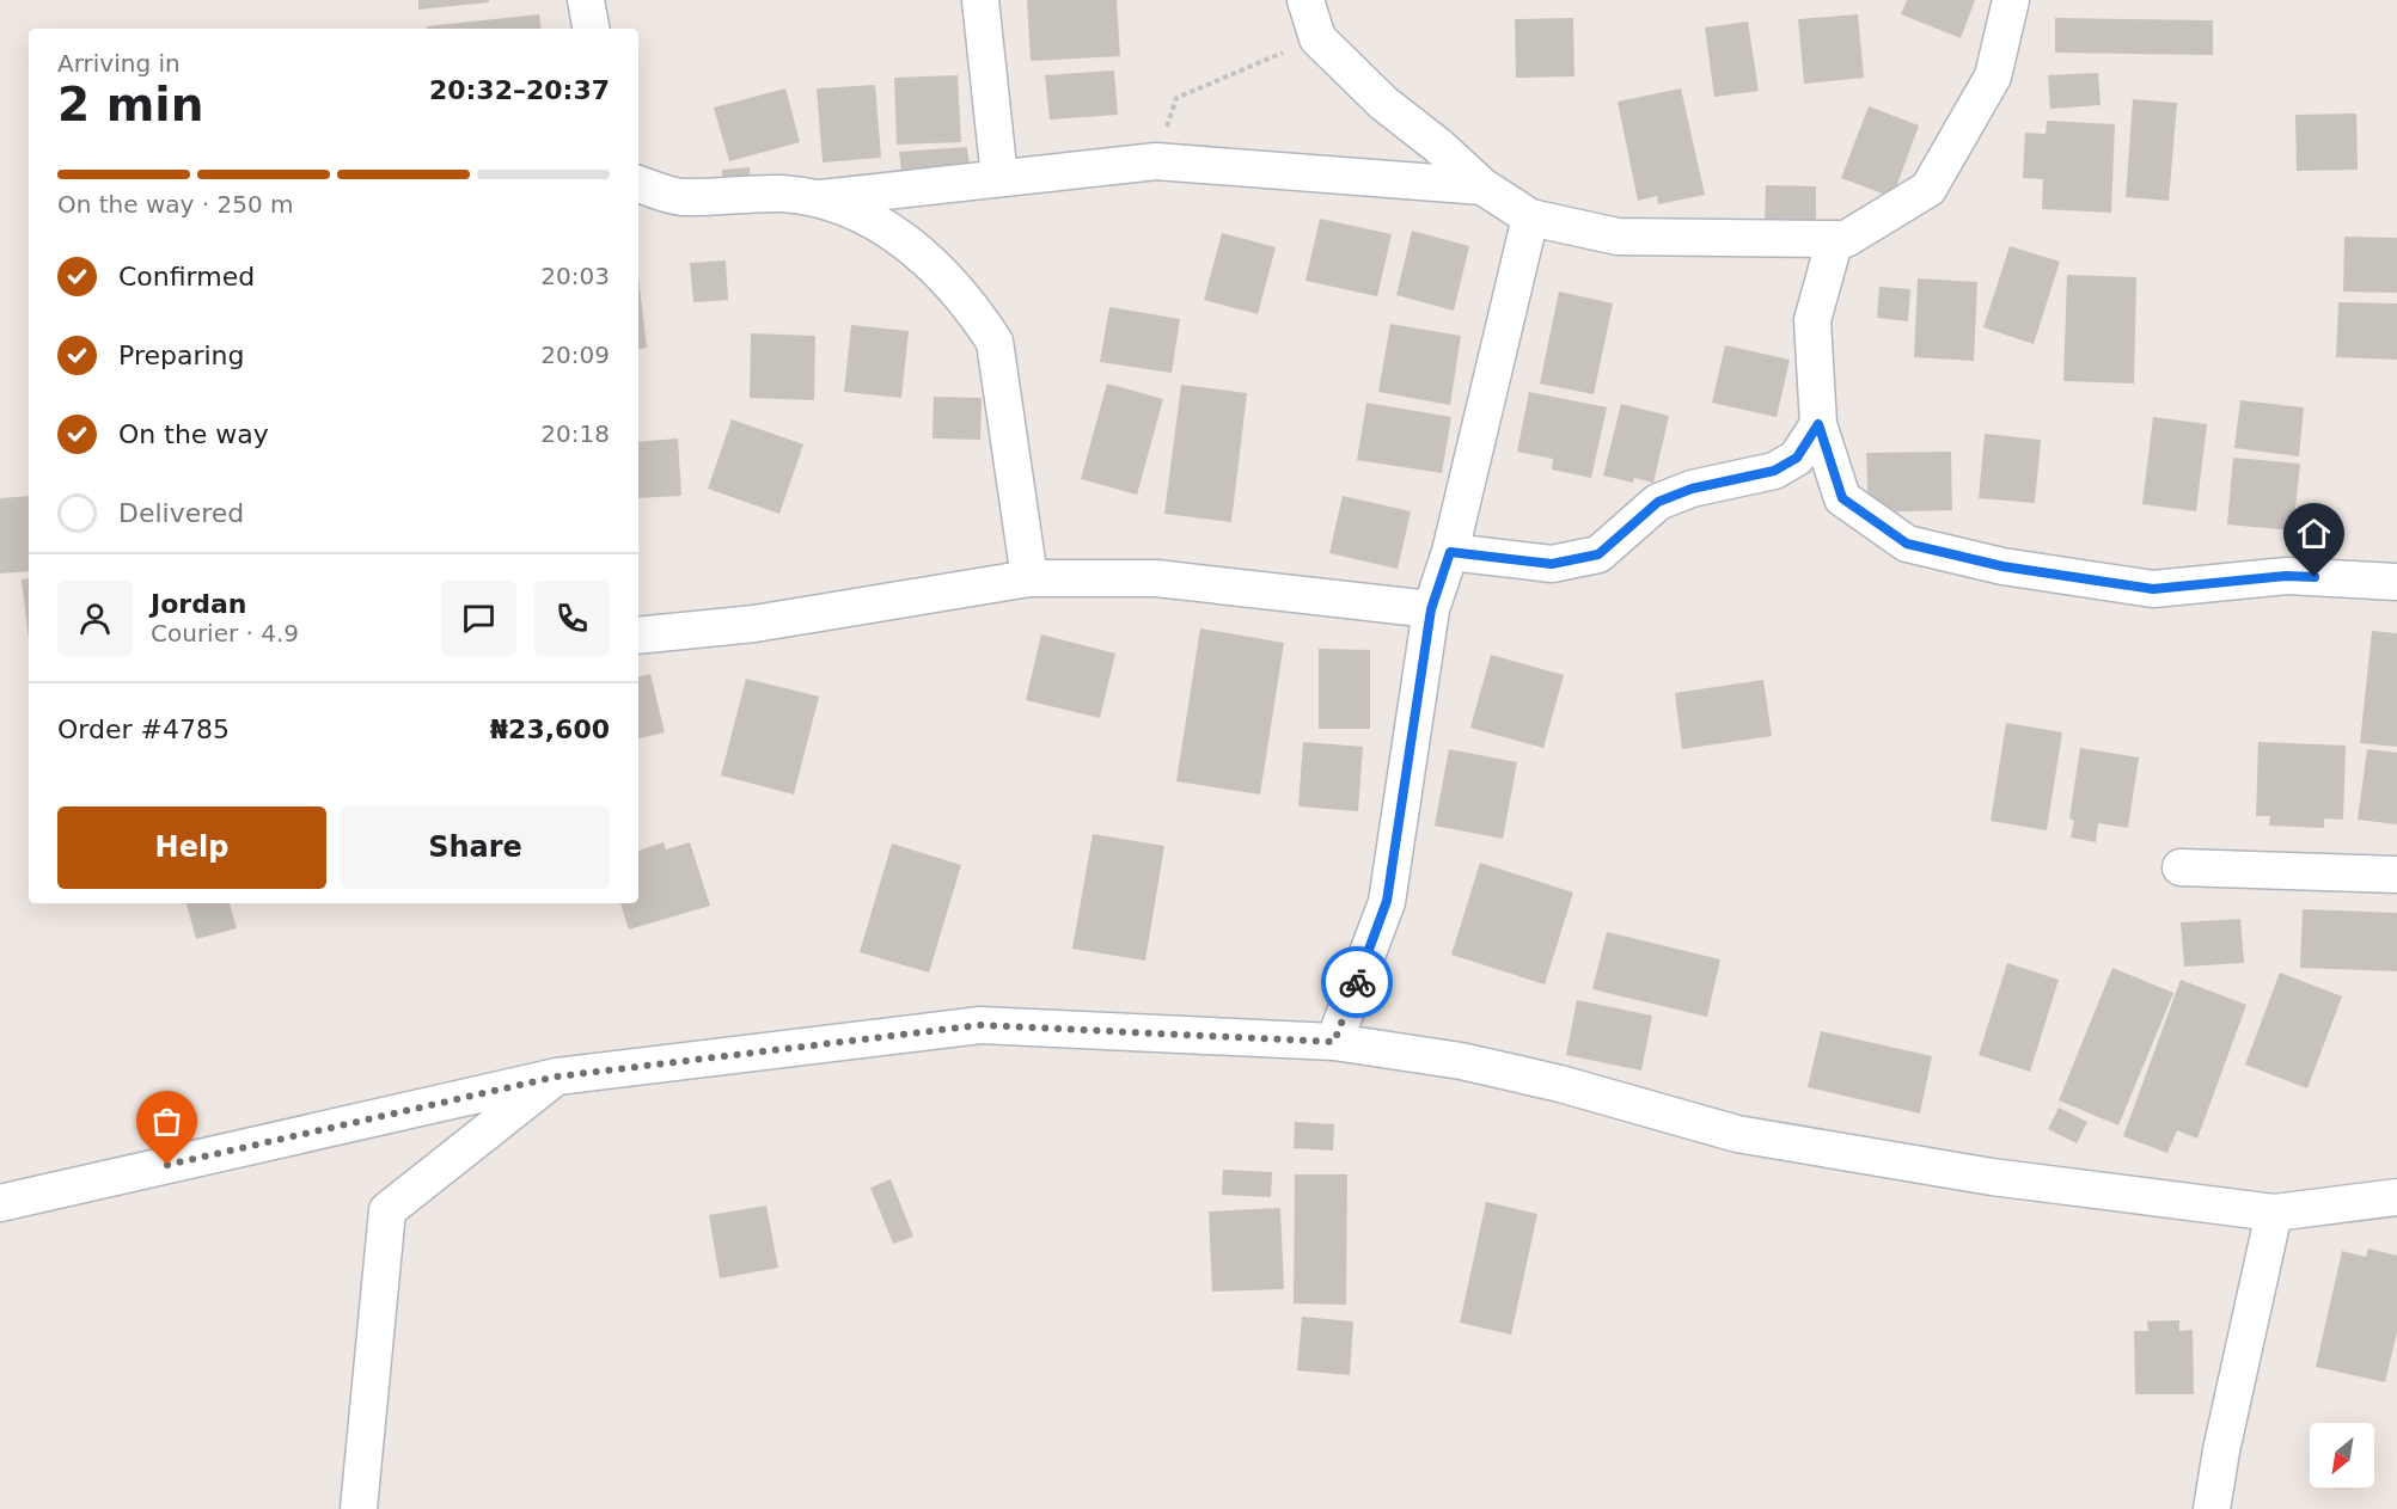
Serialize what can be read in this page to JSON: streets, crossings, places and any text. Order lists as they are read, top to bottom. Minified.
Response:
{"north":"bottom left","page":{"heading":["2 min","Arriving in","20:32–20:37"],"panel":["Jordan","Courier · 4.9","Order #4785","₦23,600"],"bar":"On the way · 250 m","list":[["Confirmed","20:03"],["Preparing","20:09"],["On the way","20:18"],"Delivered"],"buttons":["Help","Share"]}}
